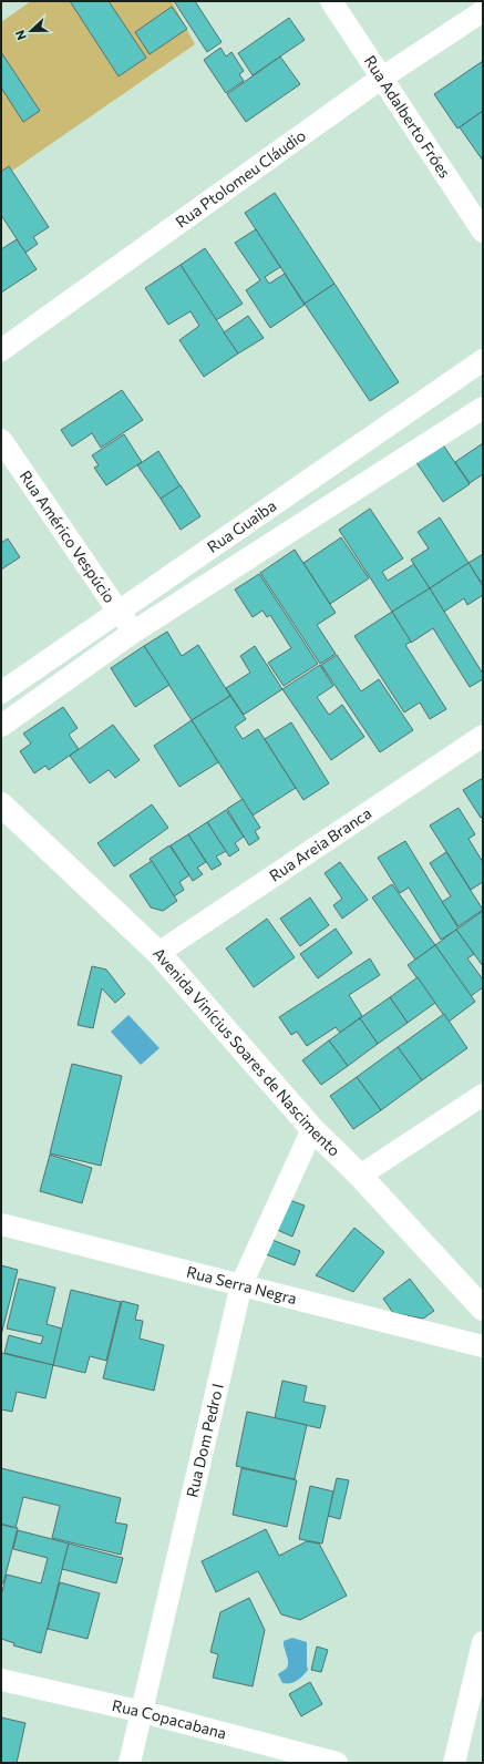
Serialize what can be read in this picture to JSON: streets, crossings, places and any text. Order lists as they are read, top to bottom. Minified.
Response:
{"streets":{"street":["Rua Adalberto Fróes","Rua Ptolomeu Cláudio","Rua Guaiba","Rua Américo Vespúcio","Rua Areia Branca","Avenida Vinícius Soares de Nascimento","Rua Serra Negra","Rua Dom Pedro I","Rua Copacabana"]},"crossings":[["Rua Adalberto Fróes","Rua Ptolomeu Cláudio"],["Rua Guaiba","Rua Américo Vespúcio"],["Rua Areia Branca","Avenida Vinícius Soares de Nascimento"],["Avenida Vinícius Soares de Nascimento","Rua Dom Pedro I"],["Rua Serra Negra","Rua Dom Pedro I"],["Rua Dom Pedro I","Rua Copacabana"]],"north":"left"}
